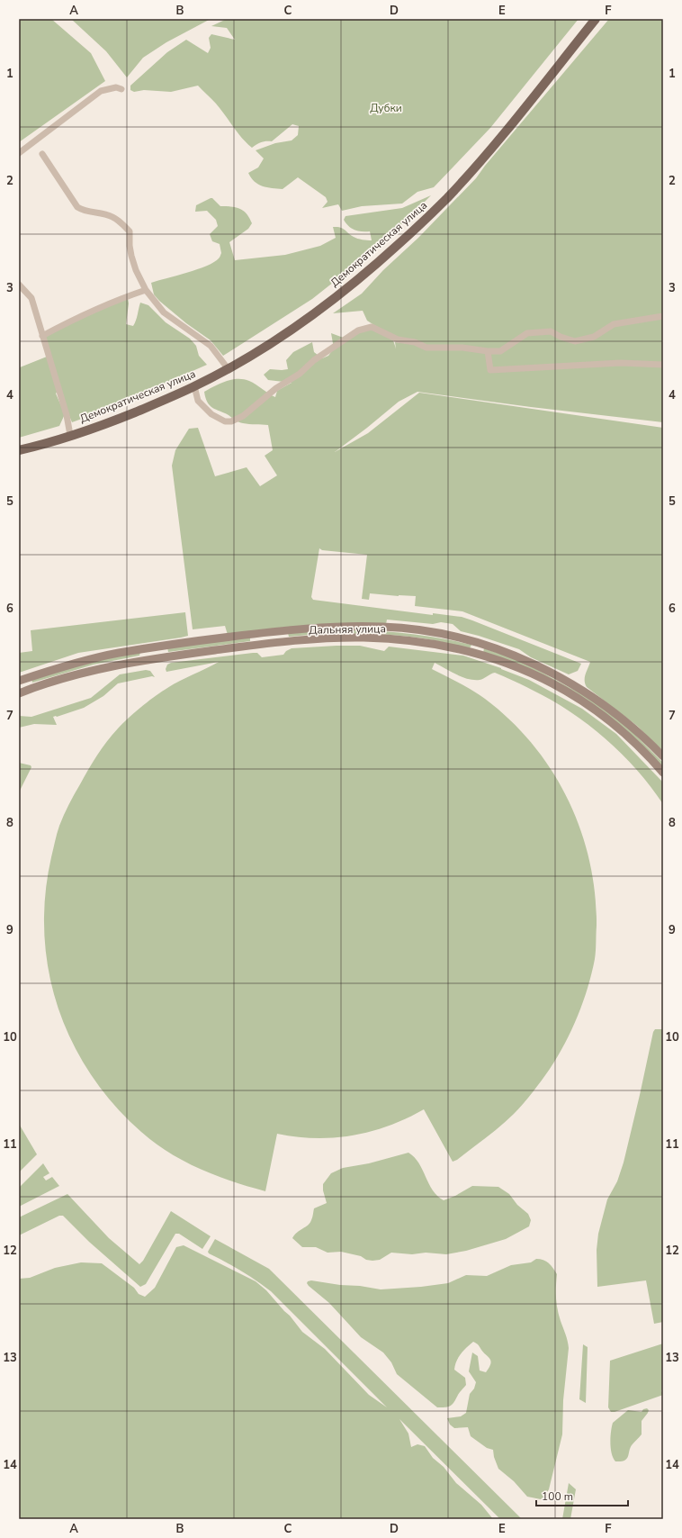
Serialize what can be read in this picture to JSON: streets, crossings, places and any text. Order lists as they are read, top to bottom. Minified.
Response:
{"streets":{"main road":["Демократическая улица","Дальняя улица"]},"parks":["Дубки"],"scale_bar":"100 m","grid":{"columns":["A","B","C","D","E","F"],"rows":["1","2","3","4","5","6","7","8","9","10","11","12","13","14"]}}
